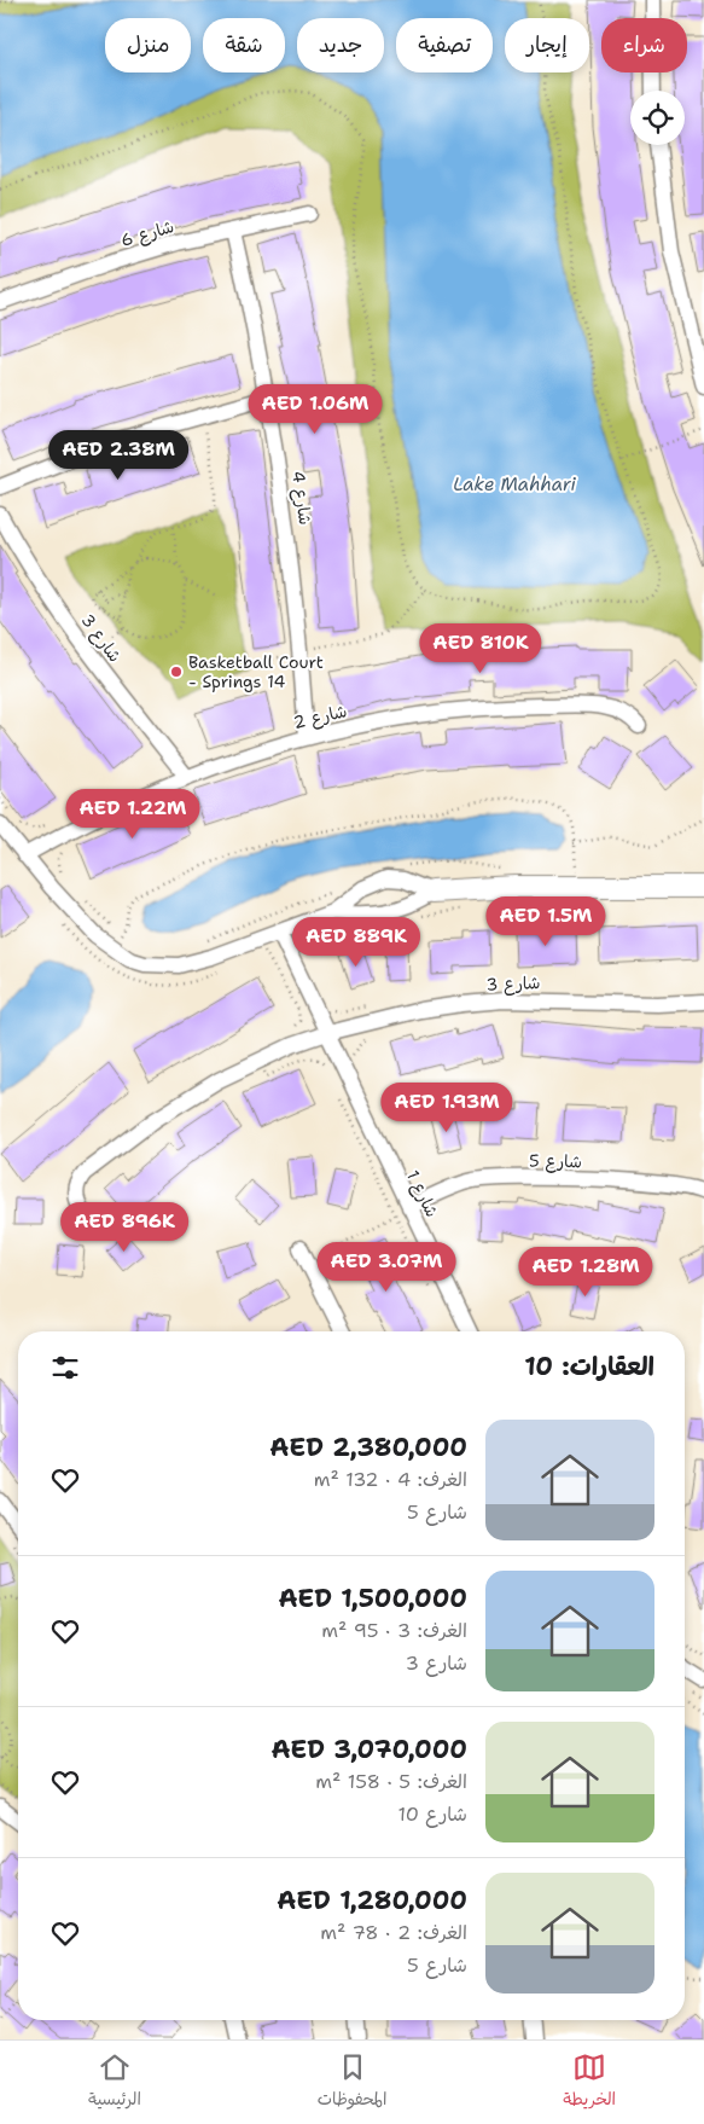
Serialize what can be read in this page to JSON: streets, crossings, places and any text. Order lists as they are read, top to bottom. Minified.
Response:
{"streets":{"street":["شارع 6","شارع 4","شارع 3","شارع 2","شارع 5","شارع 1"]},"crossings":[["شارع 6","شارع 4"],["شارع 4","شارع 2"],["شارع 3","شارع 2"],["شارع 3","شارع 1"],["شارع 5","شارع 1"]],"water":["Lake Mahhari"],"places":["Basketball Court - Springs 14"],"page":{"chip":["شراء","إيجار","تصفية","جديد","شقة","منزل"],"price":["AED 1.06M","AED 2.38M","AED 810K","AED 1.22M","AED 1.5M","AED 889K","AED 1.93M","AED 896K","AED 3.07M","AED 1.28M"],"heading":"العقارات: 10","list":[{"name":"AED 2,380,000","note":"الغرف: 4 · 132 m² · شارع 5"},{"name":"AED 1,500,000","note":"الغرف: 3 · 95 m² · شارع 3"},{"name":"AED 3,070,000","note":"الغرف: 5 · 158 m² · شارع 10"},{"name":"AED 1,280,000","note":"الغرف: 2 · 78 m² · شارع 5"}],"tabs":["الخريطة","المحفوظات","الرئيسية"]}}
